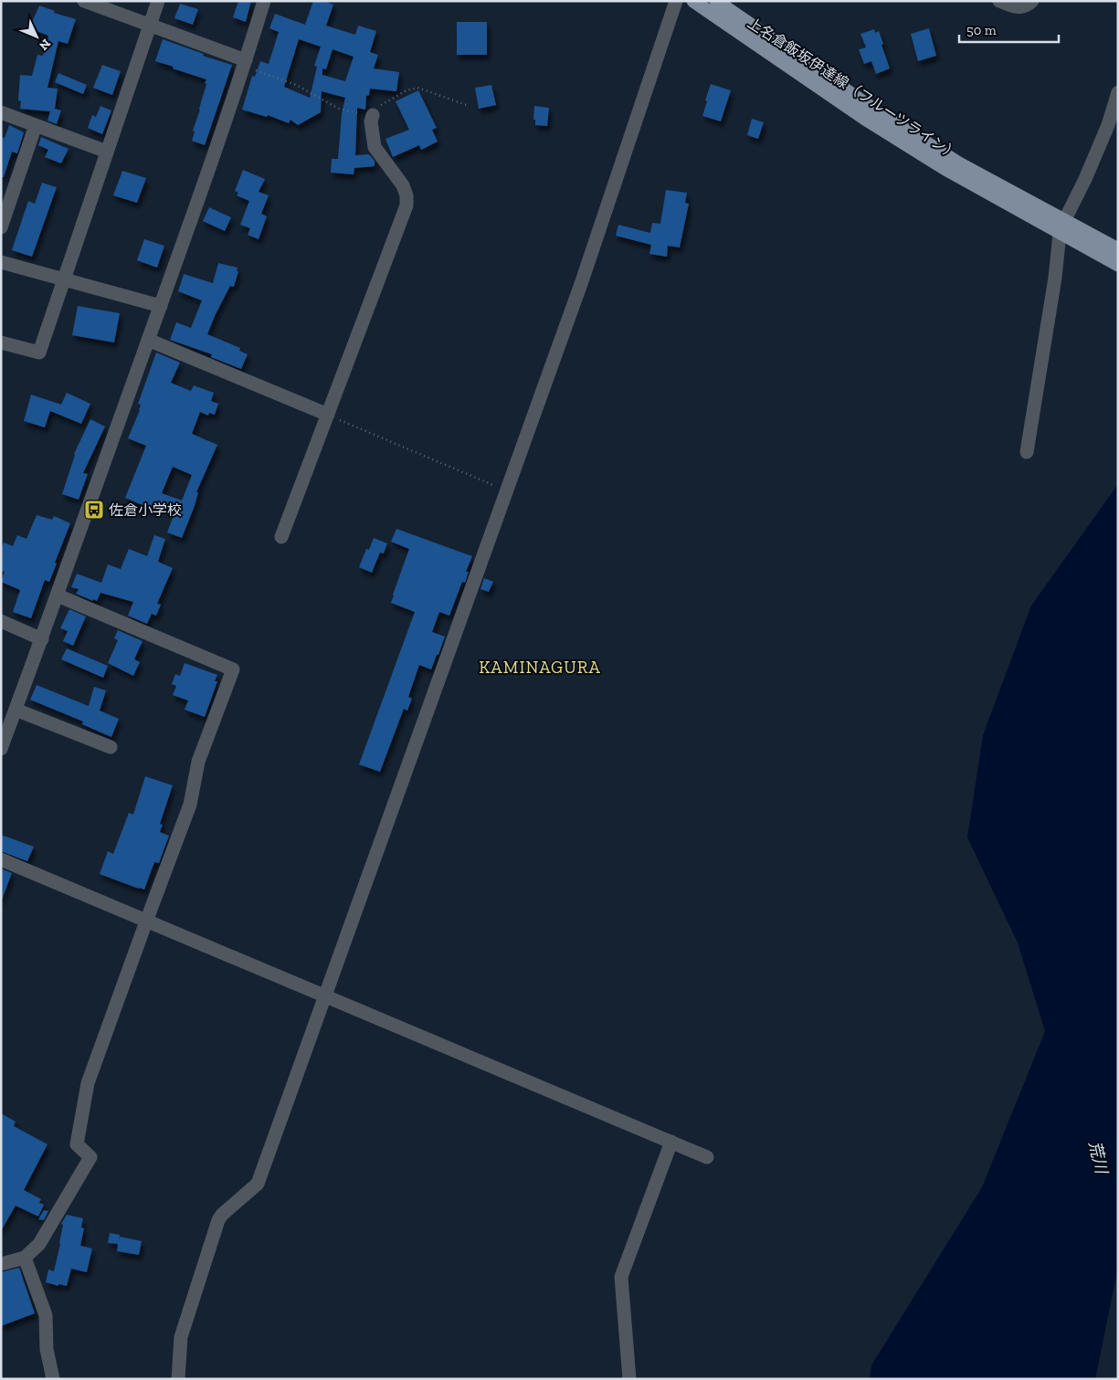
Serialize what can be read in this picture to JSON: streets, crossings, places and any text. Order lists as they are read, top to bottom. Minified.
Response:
{"streets":{"main road":["上名倉飯坂伊達線（フルーツライン）"]},"districts":["KAMINAGURA"],"water":["荒川"],"places":{"bus stop":["佐倉小学校"]},"scale_bar":"50 m","north":"bottom right"}
